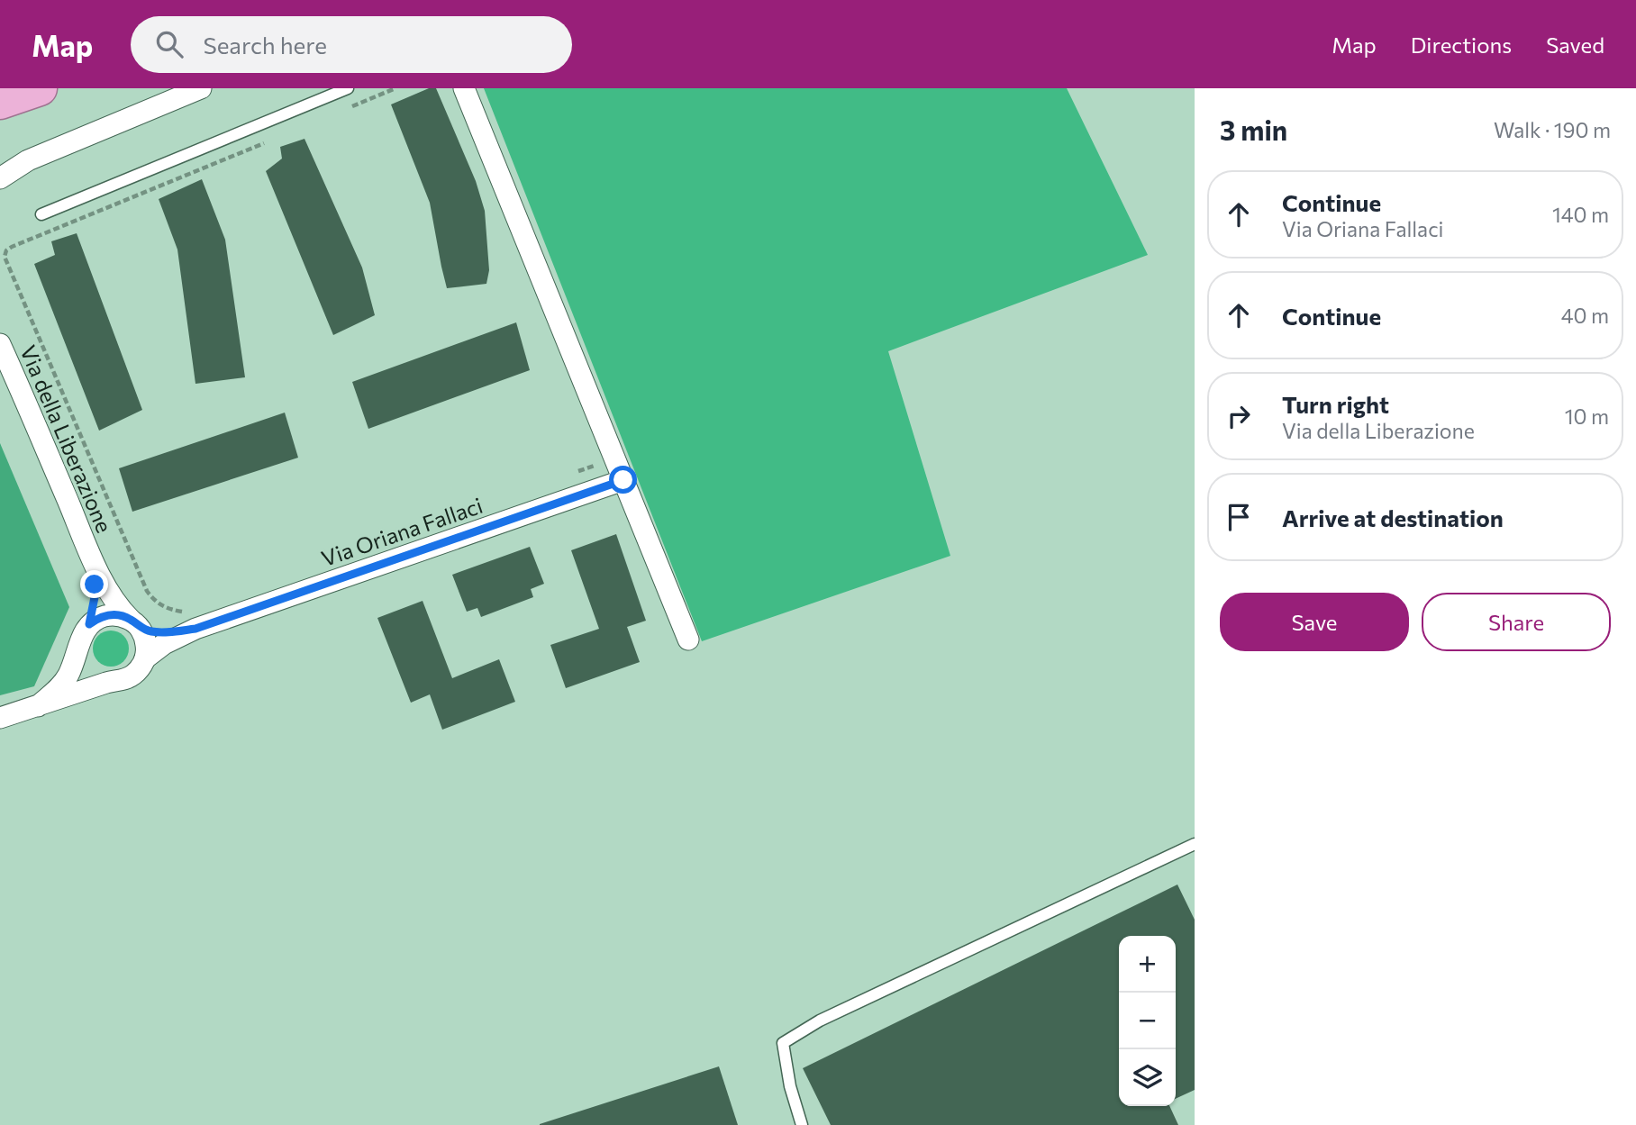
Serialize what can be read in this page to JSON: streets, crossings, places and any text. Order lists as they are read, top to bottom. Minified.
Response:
{"streets":{"street":["Via della Liberazione","Via Oriana Fallaci"]},"page":{"header":"Map","search":"Search here","nav":["Map","Directions","Saved"],"heading":["3 min","Walk · 190 m"],"list":[["Continue","Via Oriana Fallaci","140 m"],["Continue","40 m"],["Turn right","Via della Liberazione","10 m"],"Arrive at destination"],"buttons":["Save","Share"],"map_buttons":["+","−"]}}
